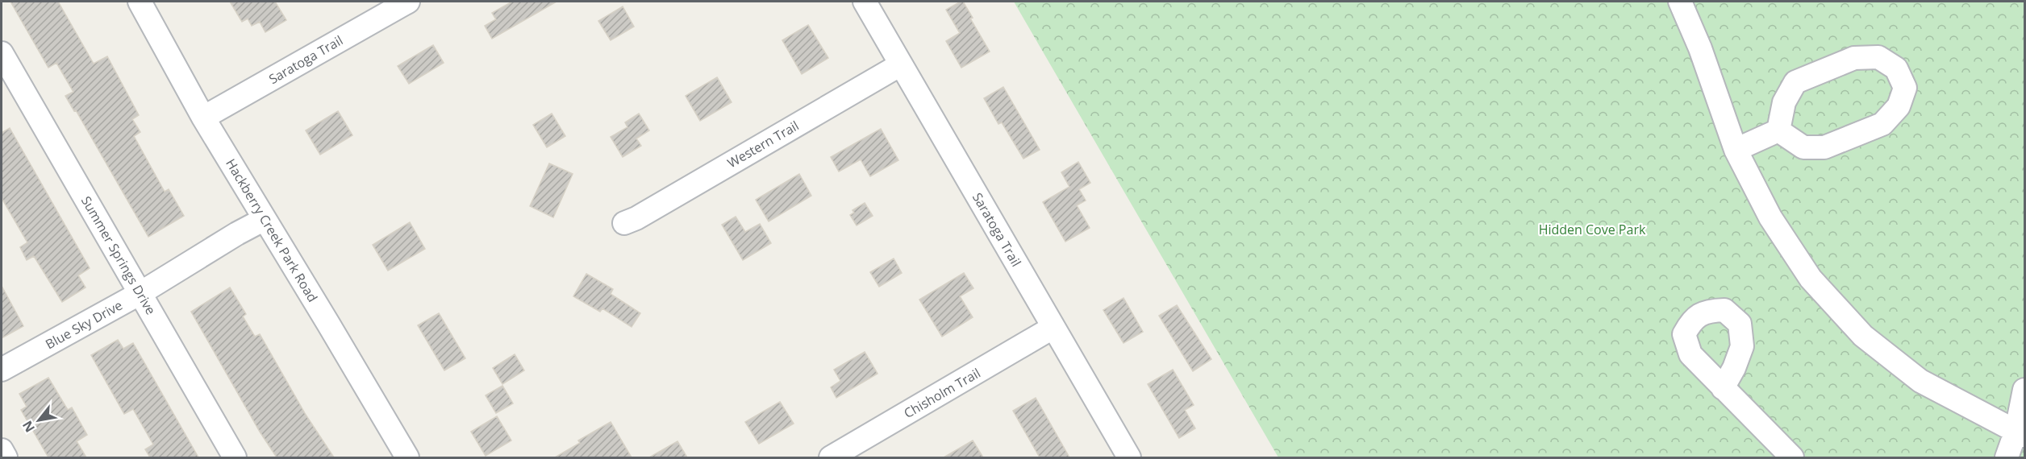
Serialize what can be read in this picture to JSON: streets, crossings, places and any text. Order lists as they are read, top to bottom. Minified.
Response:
{"streets":{"street":["Saratoga Trail","Western Trail","Hackberry Creek Park Road","Summer Springs Drive","Blue Sky Drive","Chisholm Trail"]},"crossings":[["Saratoga Trail","Western Trail"],["Saratoga Trail","Hackberry Creek Park Road"],["Saratoga Trail","Chisholm Trail"],["Hackberry Creek Park Road","Blue Sky Drive"],["Summer Springs Drive","Blue Sky Drive"]],"parks":["Hidden Cove Park"],"north":"bottom left"}
